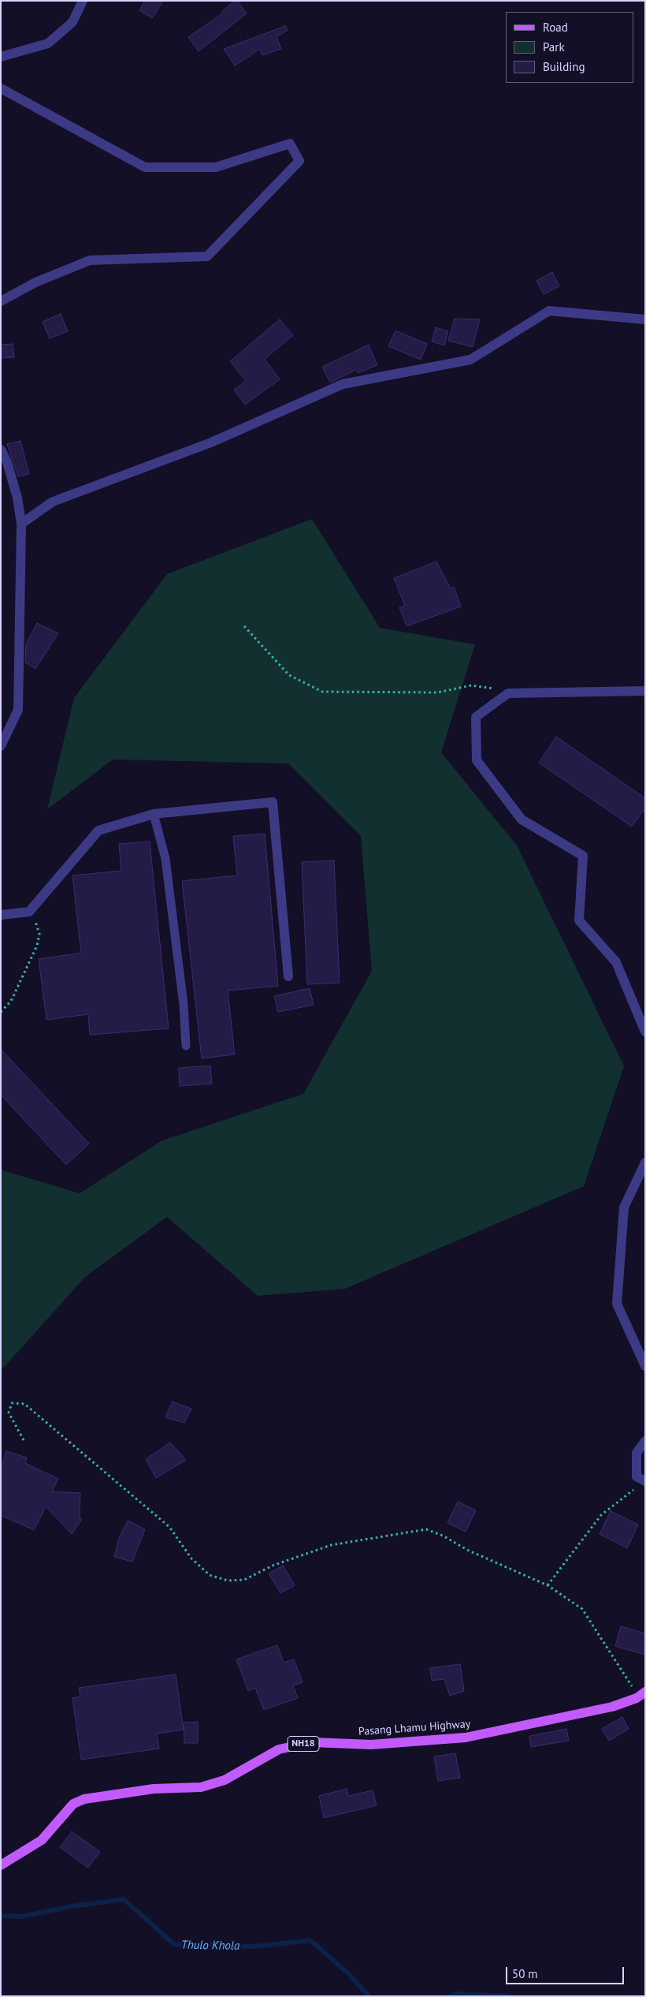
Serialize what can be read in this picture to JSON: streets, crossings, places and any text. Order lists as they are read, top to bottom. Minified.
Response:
{"streets":{"main road":["Pasang Lhamu Highway","NH18"]},"water":["Thulo Khola"],"legend":["Road","Park","Building"],"scale_bar":"50 m"}
